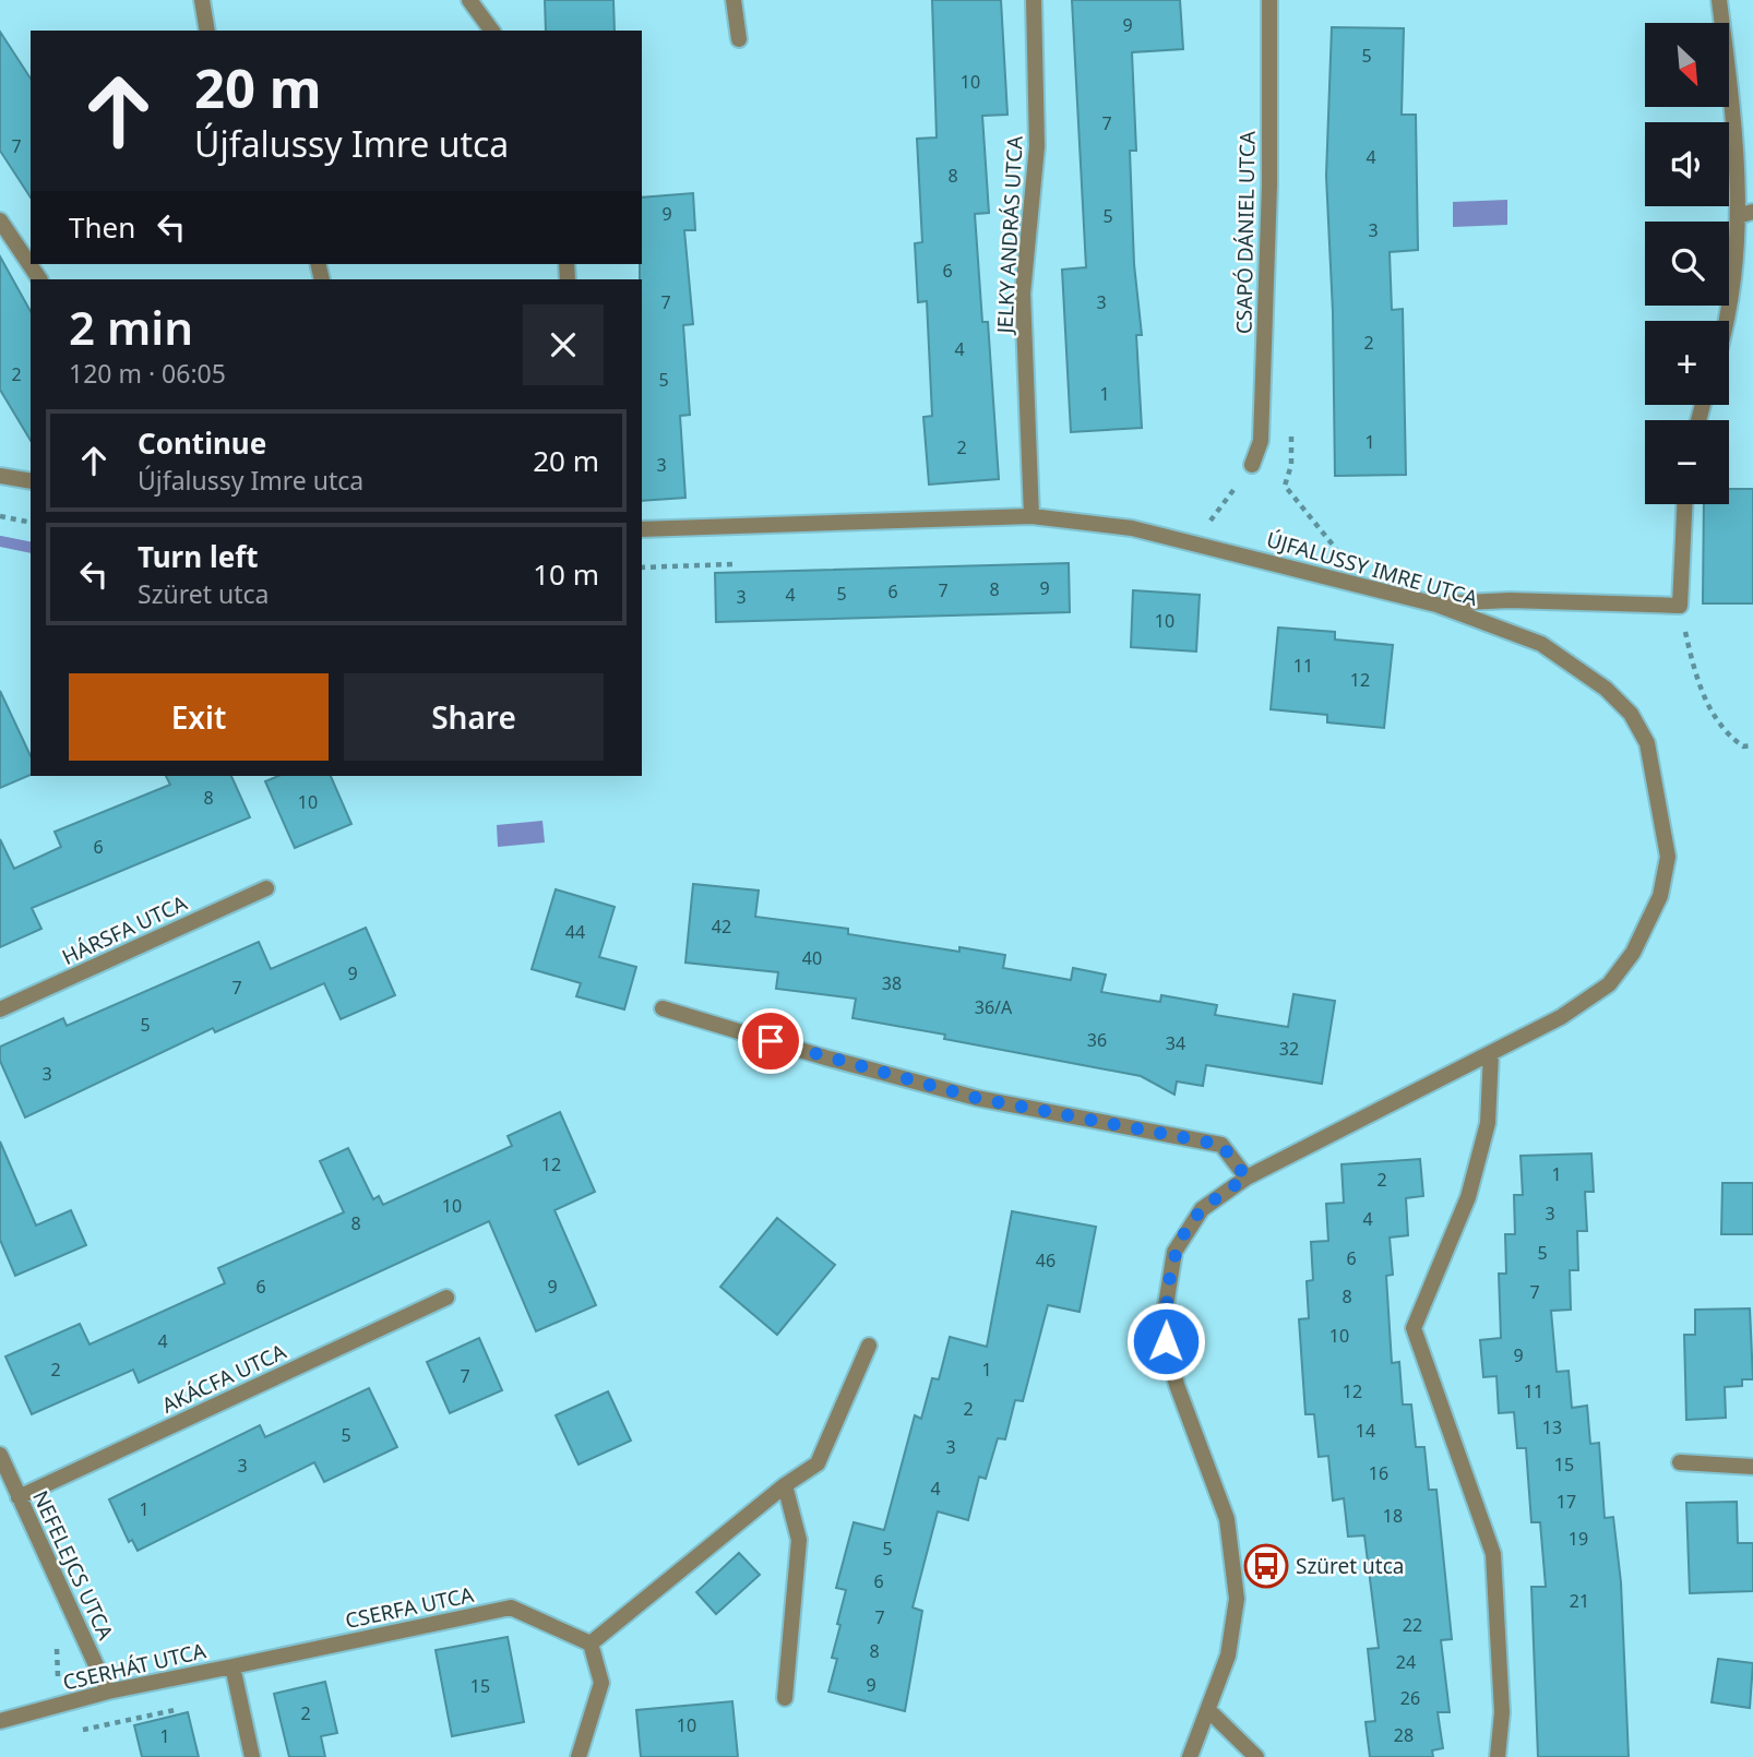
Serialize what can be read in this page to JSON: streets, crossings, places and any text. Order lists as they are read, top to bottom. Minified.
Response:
{"streets":{"street":["CSAPÓ DÁNIEL UTCA","JELKY ANDRÁS UTCA","ÚJFALUSSY IMRE UTCA","HÁRSFA UTCA","AKÁCFA UTCA","NEFELEJCS UTCA","CSERFA UTCA","CSERHÁT UTCA"]},"crossings":[["JELKY ANDRÁS UTCA","ÚJFALUSSY IMRE UTCA"],["AKÁCFA UTCA","NEFELEJCS UTCA"],["NEFELEJCS UTCA","CSERHÁT UTCA"],["CSERFA UTCA","CSERHÁT UTCA"]],"places":{"bus stop":["Szüret utca"]},"house_numbers":["9","5","10","7","7","4","8","9","5","3","6","7","3","2","4","2","5","1","1","2","3","9","8","7","6","5","4","3","10","11","12","8","10","6","42","44","40","9","38","7","36/A","5","36","34","32","3","12","1","2","10","3","4","8","5","6","46","6","9","7","8","10","4","9","2","1","7","12","11","2","13","14","5","3","15","3","16","4","17","1","18","19","5","6","21","7","22","8","24","9","15","26","2","10","28","1"],"north":"bottom right","page":{"map_buttons":["+","−"],"turn":["20 m","Újfalussy Imre utca"],"then":"Then","heading":["2 min","120 m · 06:05"],"list":[{"name":"Continue","note":"Újfalussy Imre utca","value":"20 m"},{"name":"Turn left","note":"Szüret utca","value":"10 m"}],"buttons":["Exit","Share"]}}
